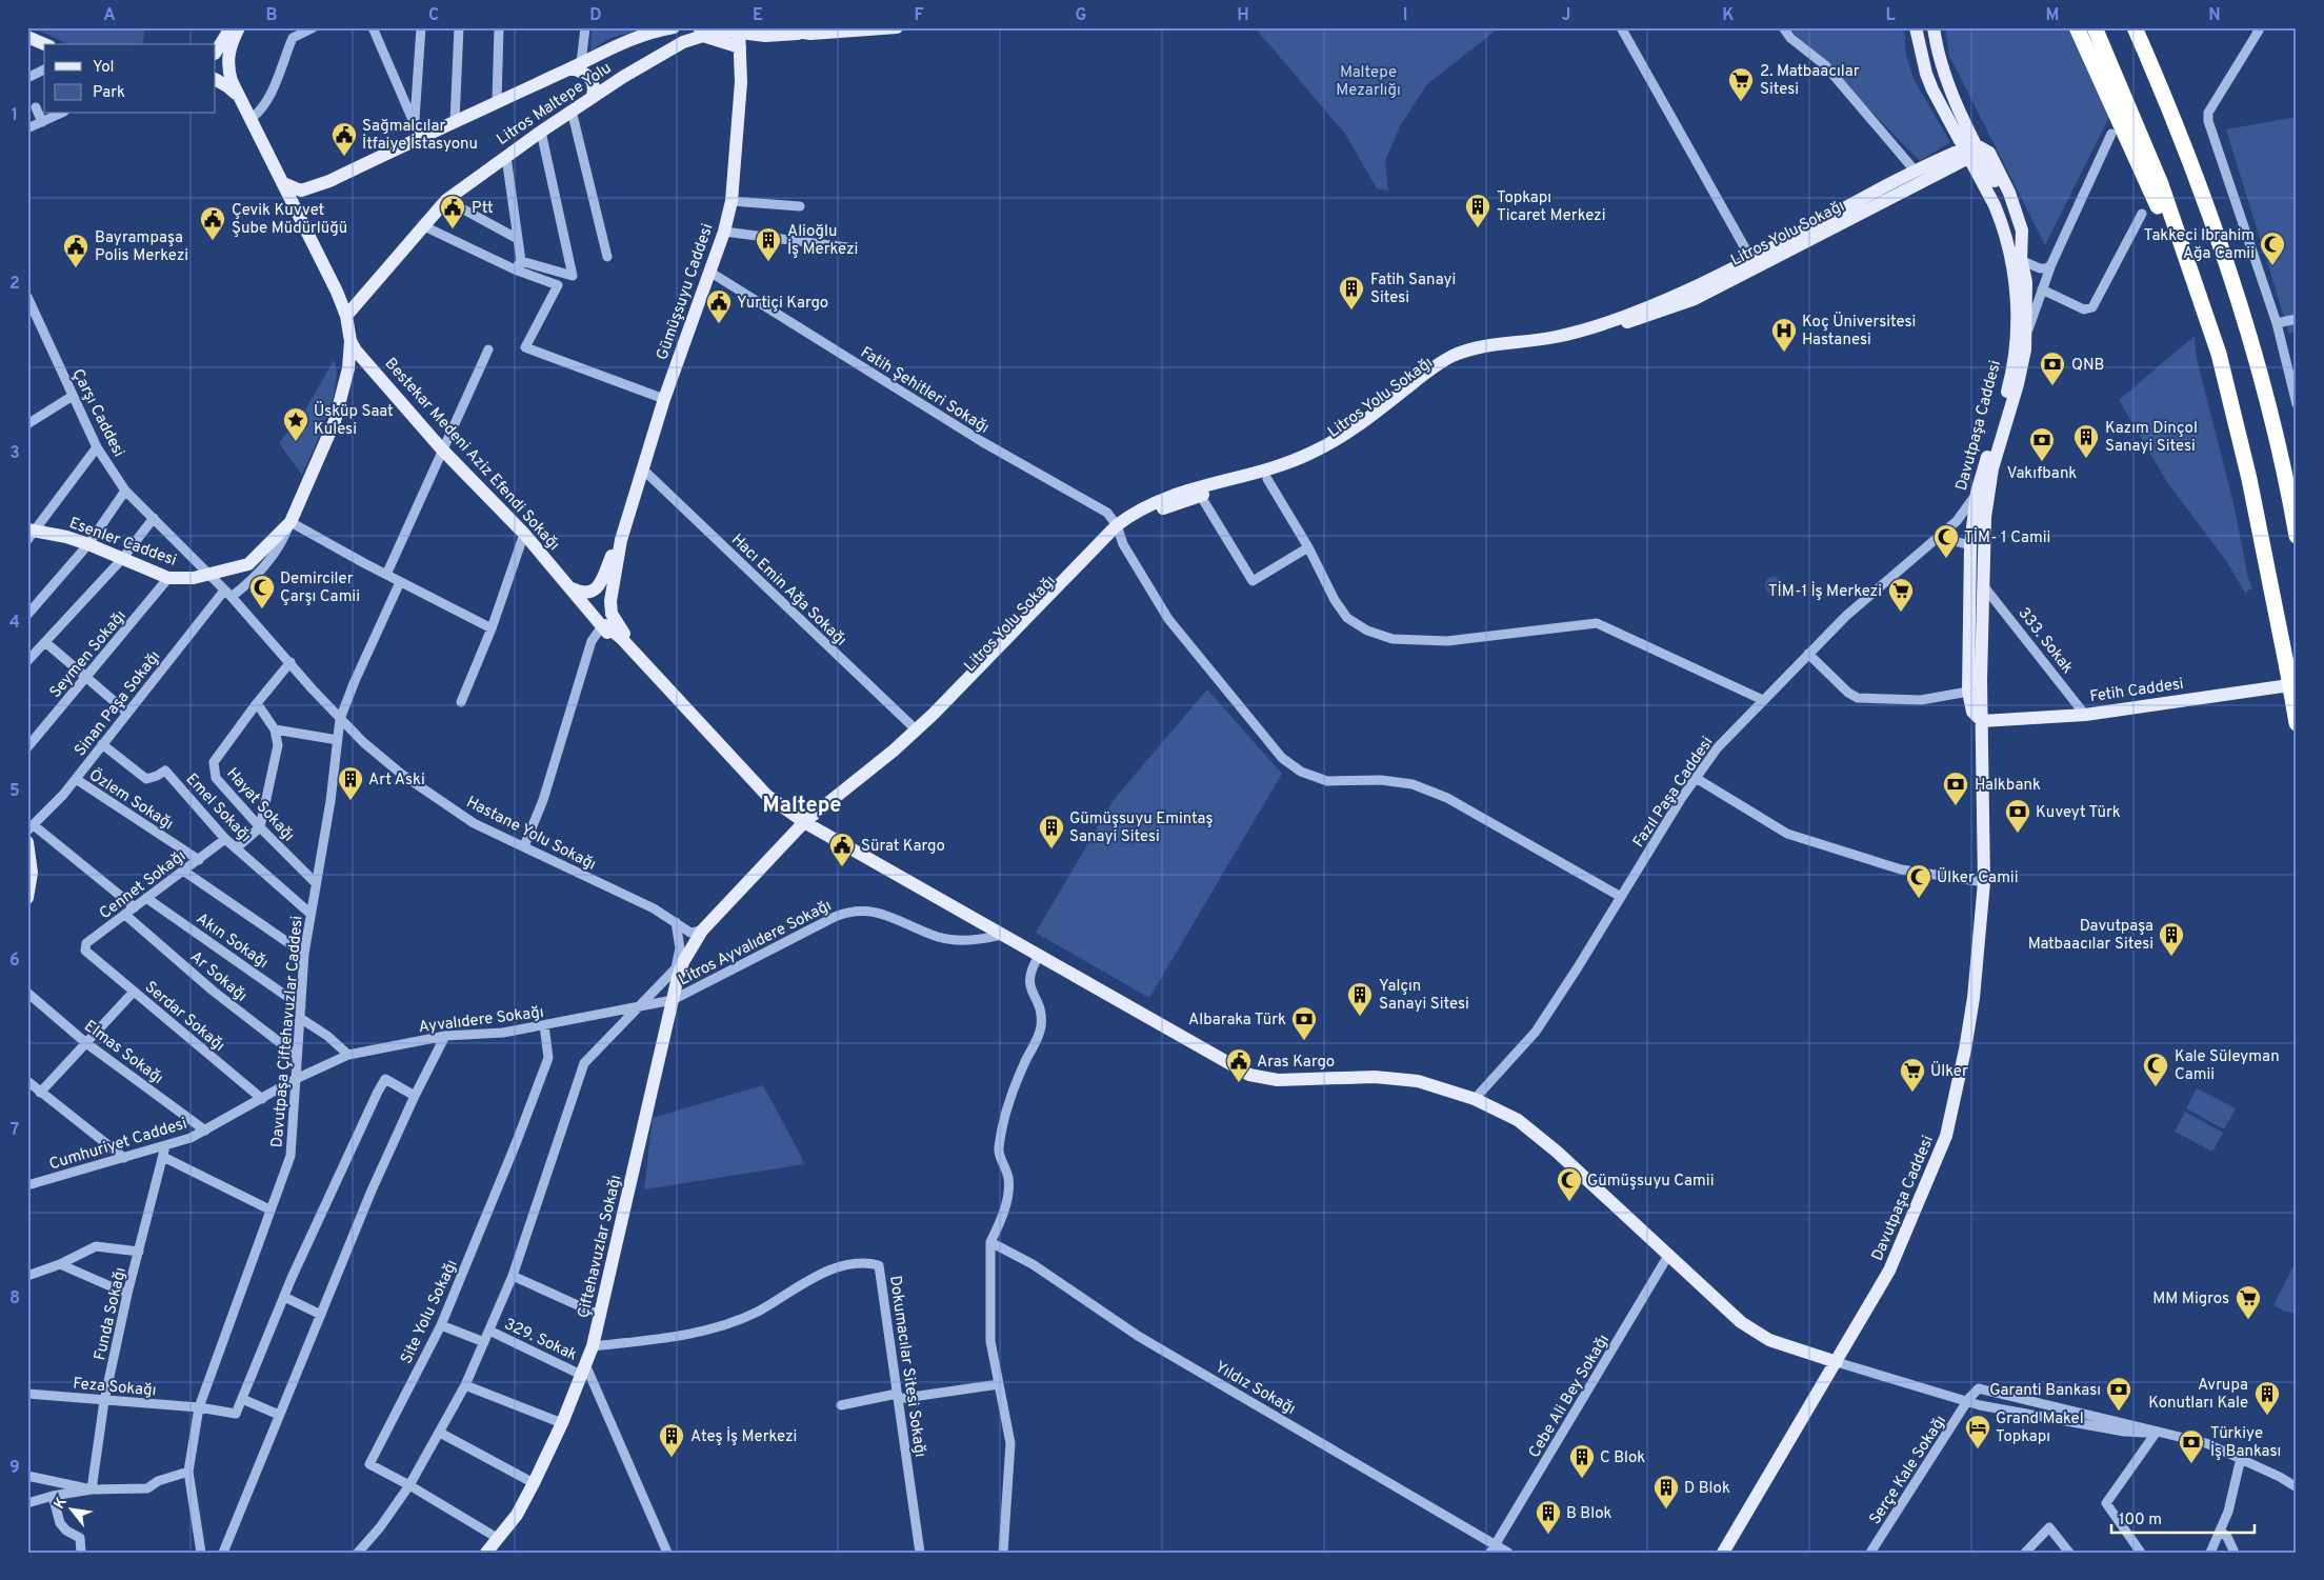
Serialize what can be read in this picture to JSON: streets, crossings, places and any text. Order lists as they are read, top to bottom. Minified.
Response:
{"streets":{"main road":["Litros Maltepe Yolu","Litros Yolu Sokağı","Gümüşsuyu Caddesi","Davutpaşa Caddesi","Bestekar Medeni Aziz Efendi Sokağı","Esenler Caddesi","Fetih Caddesi","Çiftehavuzlar Sokağı"],"street":["Fatih Şehitleri Sokağı","Çarşı Caddesi","Hacı Emin Ağa Sokağı","333. Sokak","Seymen Sokağı","Sinan Paşa Sokağı","Fazıl Paşa Caddesi","Özlem Sokağı","Hayat Sokağı","Emel Sokağı","Hastane Yolu Sokağı","Cennet Sokağı","Akın Sokağı","Litros Ayvalıdere Sokağı","Ar Sokağı","Serdar Sokağı","Ayvalıdere Sokağı","Davutpaşa Çiftehavuzlar Caddesi","Elmas Sokağı","Cumhuriyet Caddesi","Site Yolu Sokağı","Funda Sokağı","329. Sokak","Dokumacılar Sitesi Sokağı","Feza Sokağı","Yıldız Sokağı","Cebe Ali Bey Sokağı","Serçe Kale Sokağı"]},"crossings":[["Litros Maltepe Yolu","Gümüşsuyu Caddesi"],["Litros Yolu Sokağı","Fatih Şehitleri Sokağı"],["Litros Yolu Sokağı","Davutpaşa Caddesi"],["Litros Yolu Sokağı","Hacı Emin Ağa Sokağı"],["Litros Yolu Sokağı","Hastane Yolu Sokağı"],["Litros Yolu Sokağı","Çiftehavuzlar Sokağı"],["Gümüşsuyu Caddesi","Fatih Şehitleri Sokağı"],["Gümüşsuyu Caddesi","Hacı Emin Ağa Sokağı"],["Fatih Şehitleri Sokağı","Fazıl Paşa Caddesi"],["Çarşı Caddesi","Esenler Caddesi"],["Çarşı Caddesi","Hastane Yolu Sokağı"],["Davutpaşa Caddesi","333. Sokak"],["Davutpaşa Caddesi","Fetih Caddesi"],["Davutpaşa Caddesi","Fazıl Paşa Caddesi"],["Esenler Caddesi","Seymen Sokağı"],["Esenler Caddesi","Sinan Paşa Sokağı"],["Esenler Caddesi","Hastane Yolu Sokağı"],["333. Sokak","Fetih Caddesi"],["Sinan Paşa Sokağı","Özlem Sokağı"],["Sinan Paşa Sokağı","Emel Sokağı"],["Sinan Paşa Sokağı","Hastane Yolu Sokağı"],["Özlem Sokağı","Cennet Sokağı"],["Hayat Sokağı","Hastane Yolu Sokağı"],["Hayat Sokağı","Davutpaşa Çiftehavuzlar Caddesi"],["Emel Sokağı","Cennet Sokağı"],["Emel Sokağı","Davutpaşa Çiftehavuzlar Caddesi"],["Hastane Yolu Sokağı","Davutpaşa Çiftehavuzlar Caddesi"],["Hastane Yolu Sokağı","Çiftehavuzlar Sokağı"],["Cennet Sokağı","Akın Sokağı"],["Cennet Sokağı","Ar Sokağı"],["Cennet Sokağı","Serdar Sokağı"],["Akın Sokağı","Davutpaşa Çiftehavuzlar Caddesi"],["Litros Ayvalıdere Sokağı","Ayvalıdere Sokağı"],["Litros Ayvalıdere Sokağı","Çiftehavuzlar Sokağı"],["Ar Sokağı","Davutpaşa Çiftehavuzlar Caddesi"],["Serdar Sokağı","Cumhuriyet Caddesi"],["Ayvalıdere Sokağı","Davutpaşa Çiftehavuzlar Caddesi"],["Ayvalıdere Sokağı","Cumhuriyet Caddesi"],["Ayvalıdere Sokağı","Çiftehavuzlar Sokağı"],["Ayvalıdere Sokağı","Site Yolu Sokağı"],["Davutpaşa Çiftehavuzlar Caddesi","Cumhuriyet Caddesi"],["Davutpaşa Çiftehavuzlar Caddesi","Feza Sokağı"],["Elmas Sokağı","Cumhuriyet Caddesi"],["Cumhuriyet Caddesi","Funda Sokağı"],["Çiftehavuzlar Sokağı","Site Yolu Sokağı"],["Çiftehavuzlar Sokağı","329. Sokak"],["Çiftehavuzlar Sokağı","Dokumacılar Sitesi Sokağı"],["Funda Sokağı","Feza Sokağı"],["Yıldız Sokağı","Cebe Ali Bey Sokağı"]],"districts":["Maltepe"],"parks":["Maltepe Mezarlığı"],"places":{"supermarket":["2. Matbaacılar Sitesi","TİM-1 İş Merkezi","Ülker","MM Migros"],"public building":["Sağmalcılar İtfaiye İstasyonu","Ptt","Çevik Kuvvet Şube Müdürlüğü","Bayrampaşa Polis Merkezi","Yurtiçi Kargo","Sürat Kargo","Aras Kargo"],"building":["Topkapı Ticaret Merkezi","Alioğlu İş Merkezi","Fatih Sanayi Sitesi","Kazım Dinçol Sanayi Sitesi","Art Aski","Gümüşsuyu Emintaş Sanayi Sitesi","Davutpaşa Matbaacılar Sitesi","Yalçın Sanayi Sitesi","Avrupa Konutları Kale","Ateş İş Merkezi","C Blok","D Blok","B Blok"],"mosque":["Takkeci Ibrahim Ağa Camii","TİM- 1 Camii","Demirciler Çarşı Camii","Ülker Camii","Kale Süleyman Camii","Gümüşsuyu Camii"],"hospital":["Koç Üniversitesi Hastanesi"],"bank":["QNB","Vakıfbank","Halkbank","Kuveyt Türk","Albaraka Türk","Garanti Bankası","Türkiye İş Bankası"],"place":["Üsküp Saat Kulesi"],"hotel":["Grand Makel Topkapı"]},"legend":["Yol","Park"],"scale_bar":"100 m","north":"top left","grid":{"columns":["A","B","C","D","E","F","G","H","I","J","K","L","M","N"],"rows":["1","2","3","4","5","6","7","8","9"]}}
